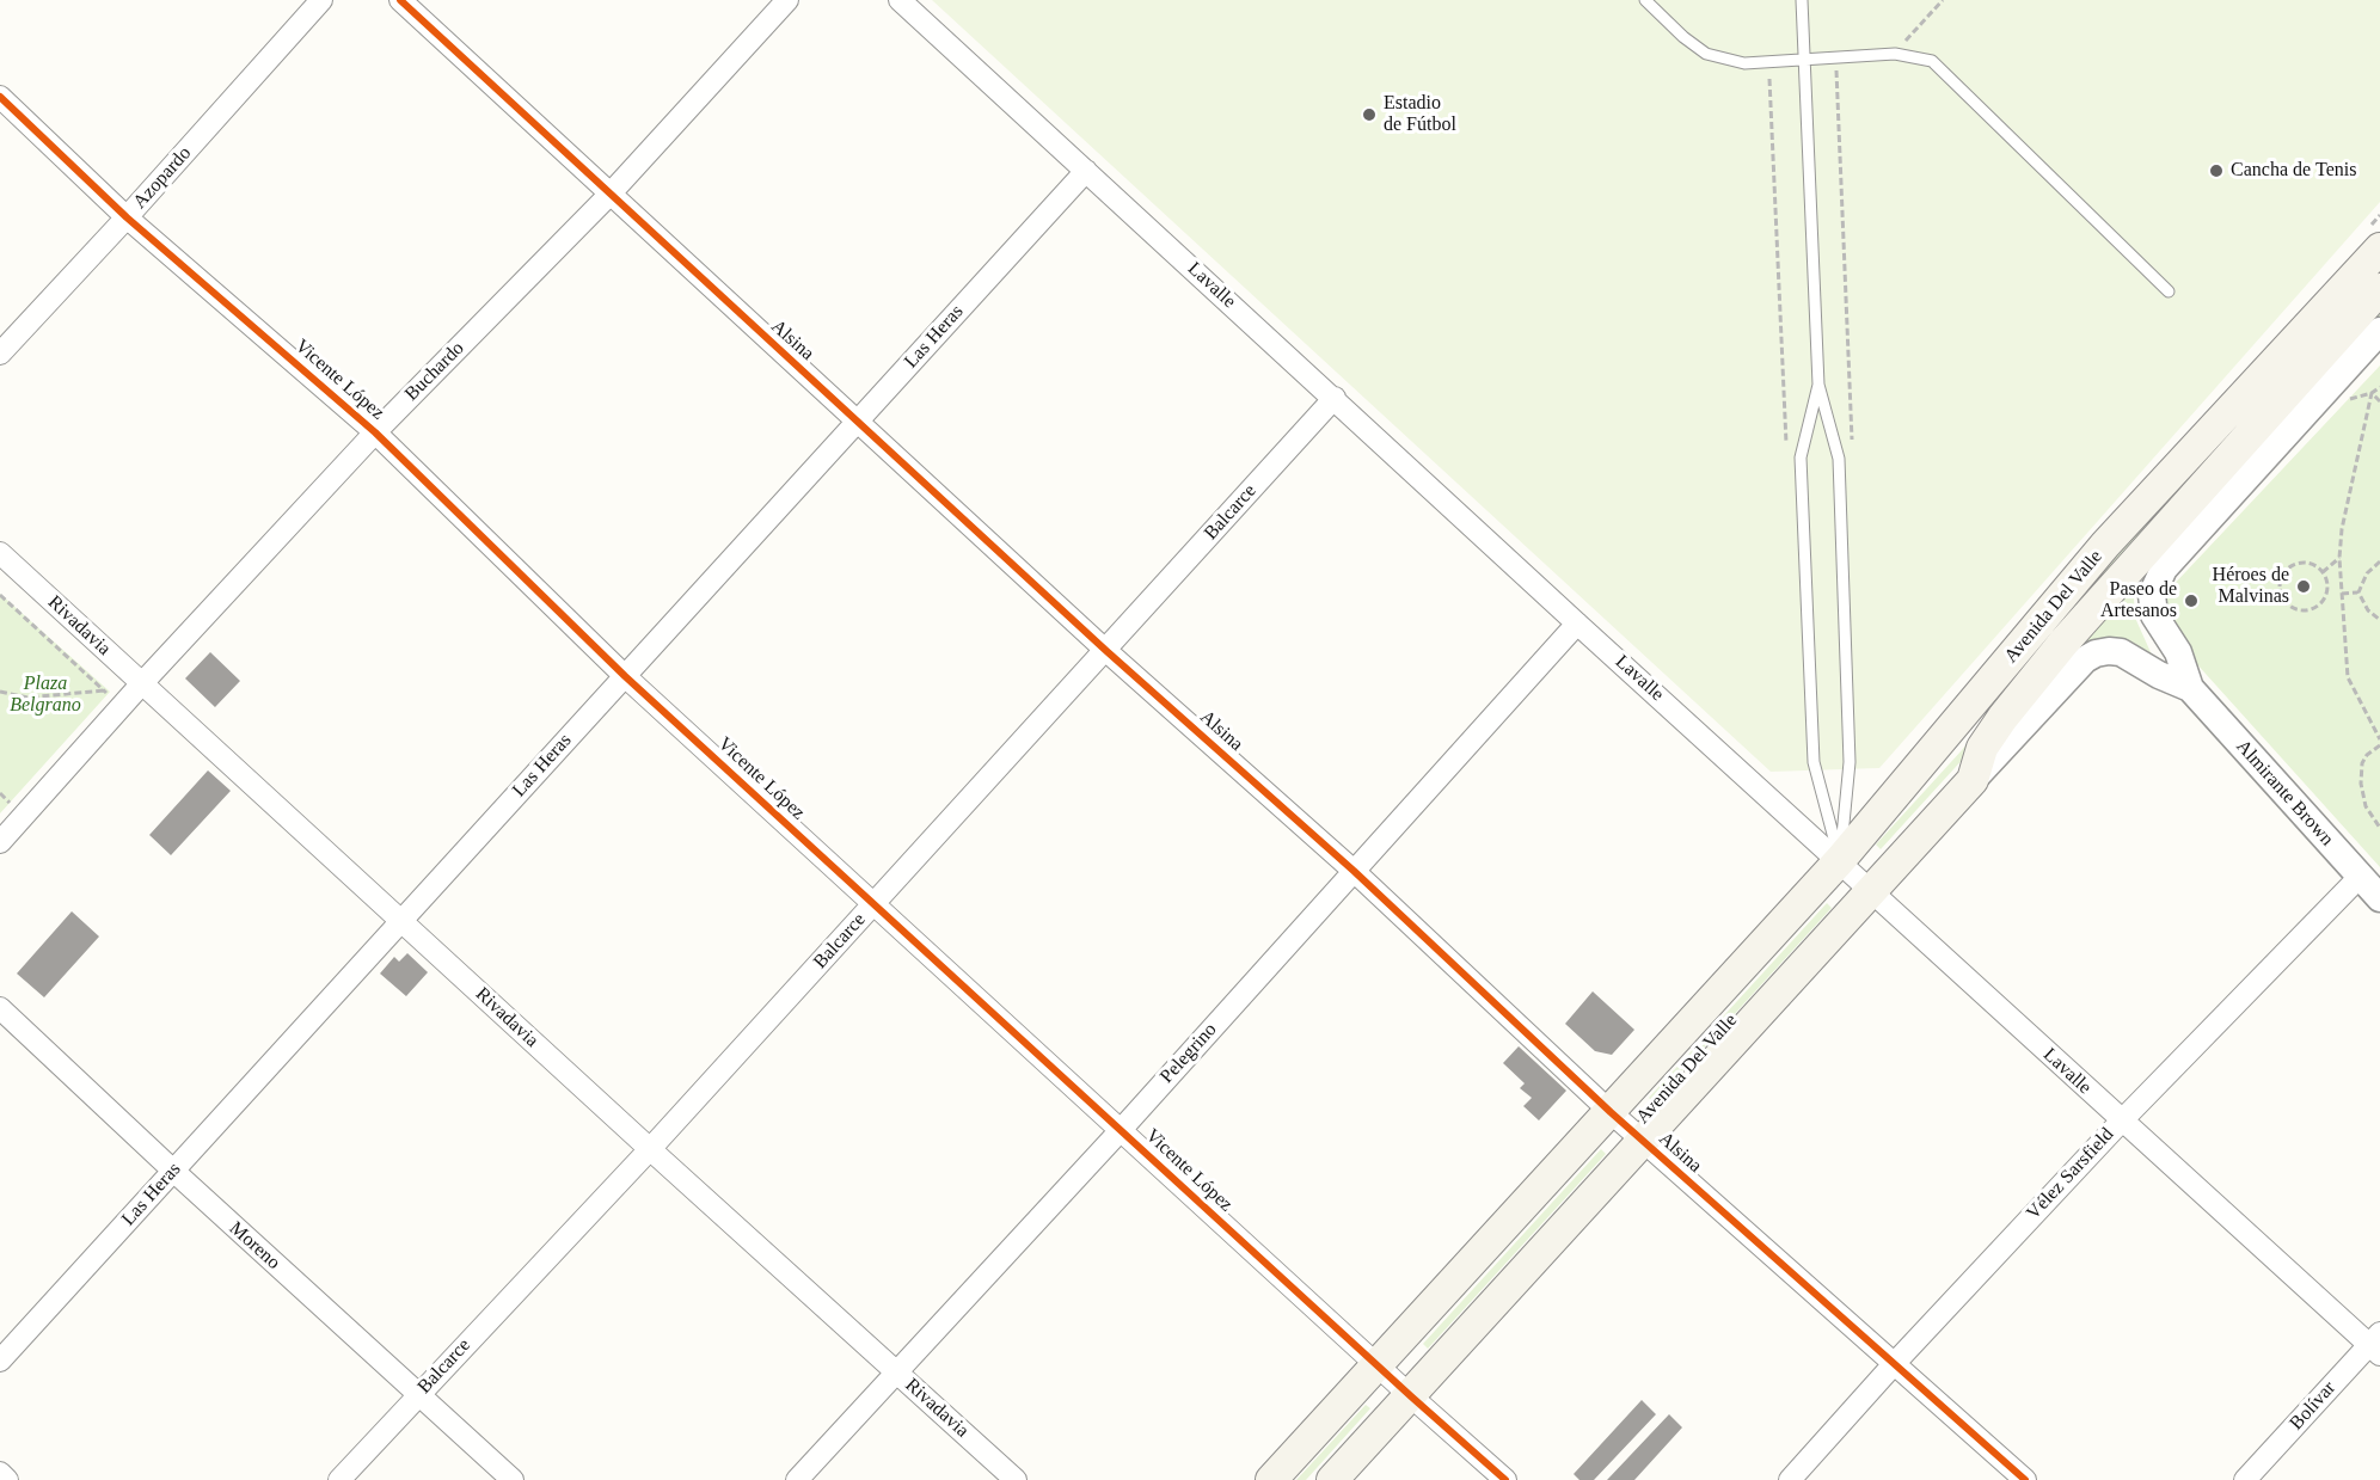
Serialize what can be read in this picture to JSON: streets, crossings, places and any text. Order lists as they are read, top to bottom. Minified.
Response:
{"streets":{"main road":["Avenida Del Valle"],"street":["Azopardo","Lavalle","Las Heras","Alsina","Buchardo","Vicente López","Balcarce","Rivadavia","Almirante Brown","Pelegrino","Vélez Sarsfield","Moreno","Bolívar"]},"crossings":[["Azopardo","Vicente López"],["Lavalle","Las Heras"],["Lavalle","Balcarce"],["Lavalle","Avenida Del Valle"],["Lavalle","Pelegrino"],["Lavalle","Vélez Sarsfield"],["Lavalle","Bolívar"],["Las Heras","Alsina"],["Las Heras","Vicente López"],["Las Heras","Rivadavia"],["Las Heras","Moreno"],["Alsina","Buchardo"],["Alsina","Balcarce"],["Alsina","Avenida Del Valle"],["Alsina","Pelegrino"],["Alsina","Vélez Sarsfield"],["Buchardo","Vicente López"],["Buchardo","Rivadavia"],["Vicente López","Balcarce"],["Vicente López","Avenida Del Valle"],["Vicente López","Pelegrino"],["Balcarce","Rivadavia"],["Balcarce","Moreno"],["Rivadavia","Pelegrino"],["Almirante Brown","Vélez Sarsfield"]],"parks":["Plaza Belgrano"],"places":["Estadio de Fútbol","Cancha de Tenis","Héroes de Malvinas","Paseo de Artesanos"]}
